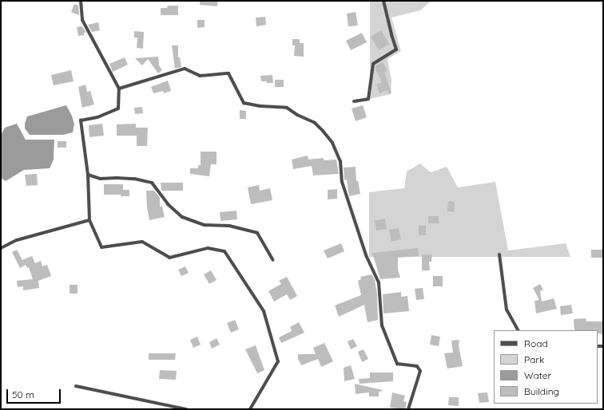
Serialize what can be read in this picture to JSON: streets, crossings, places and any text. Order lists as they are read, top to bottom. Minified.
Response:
{"legend":["Road","Park","Water","Building"],"scale_bar":"50 m"}
